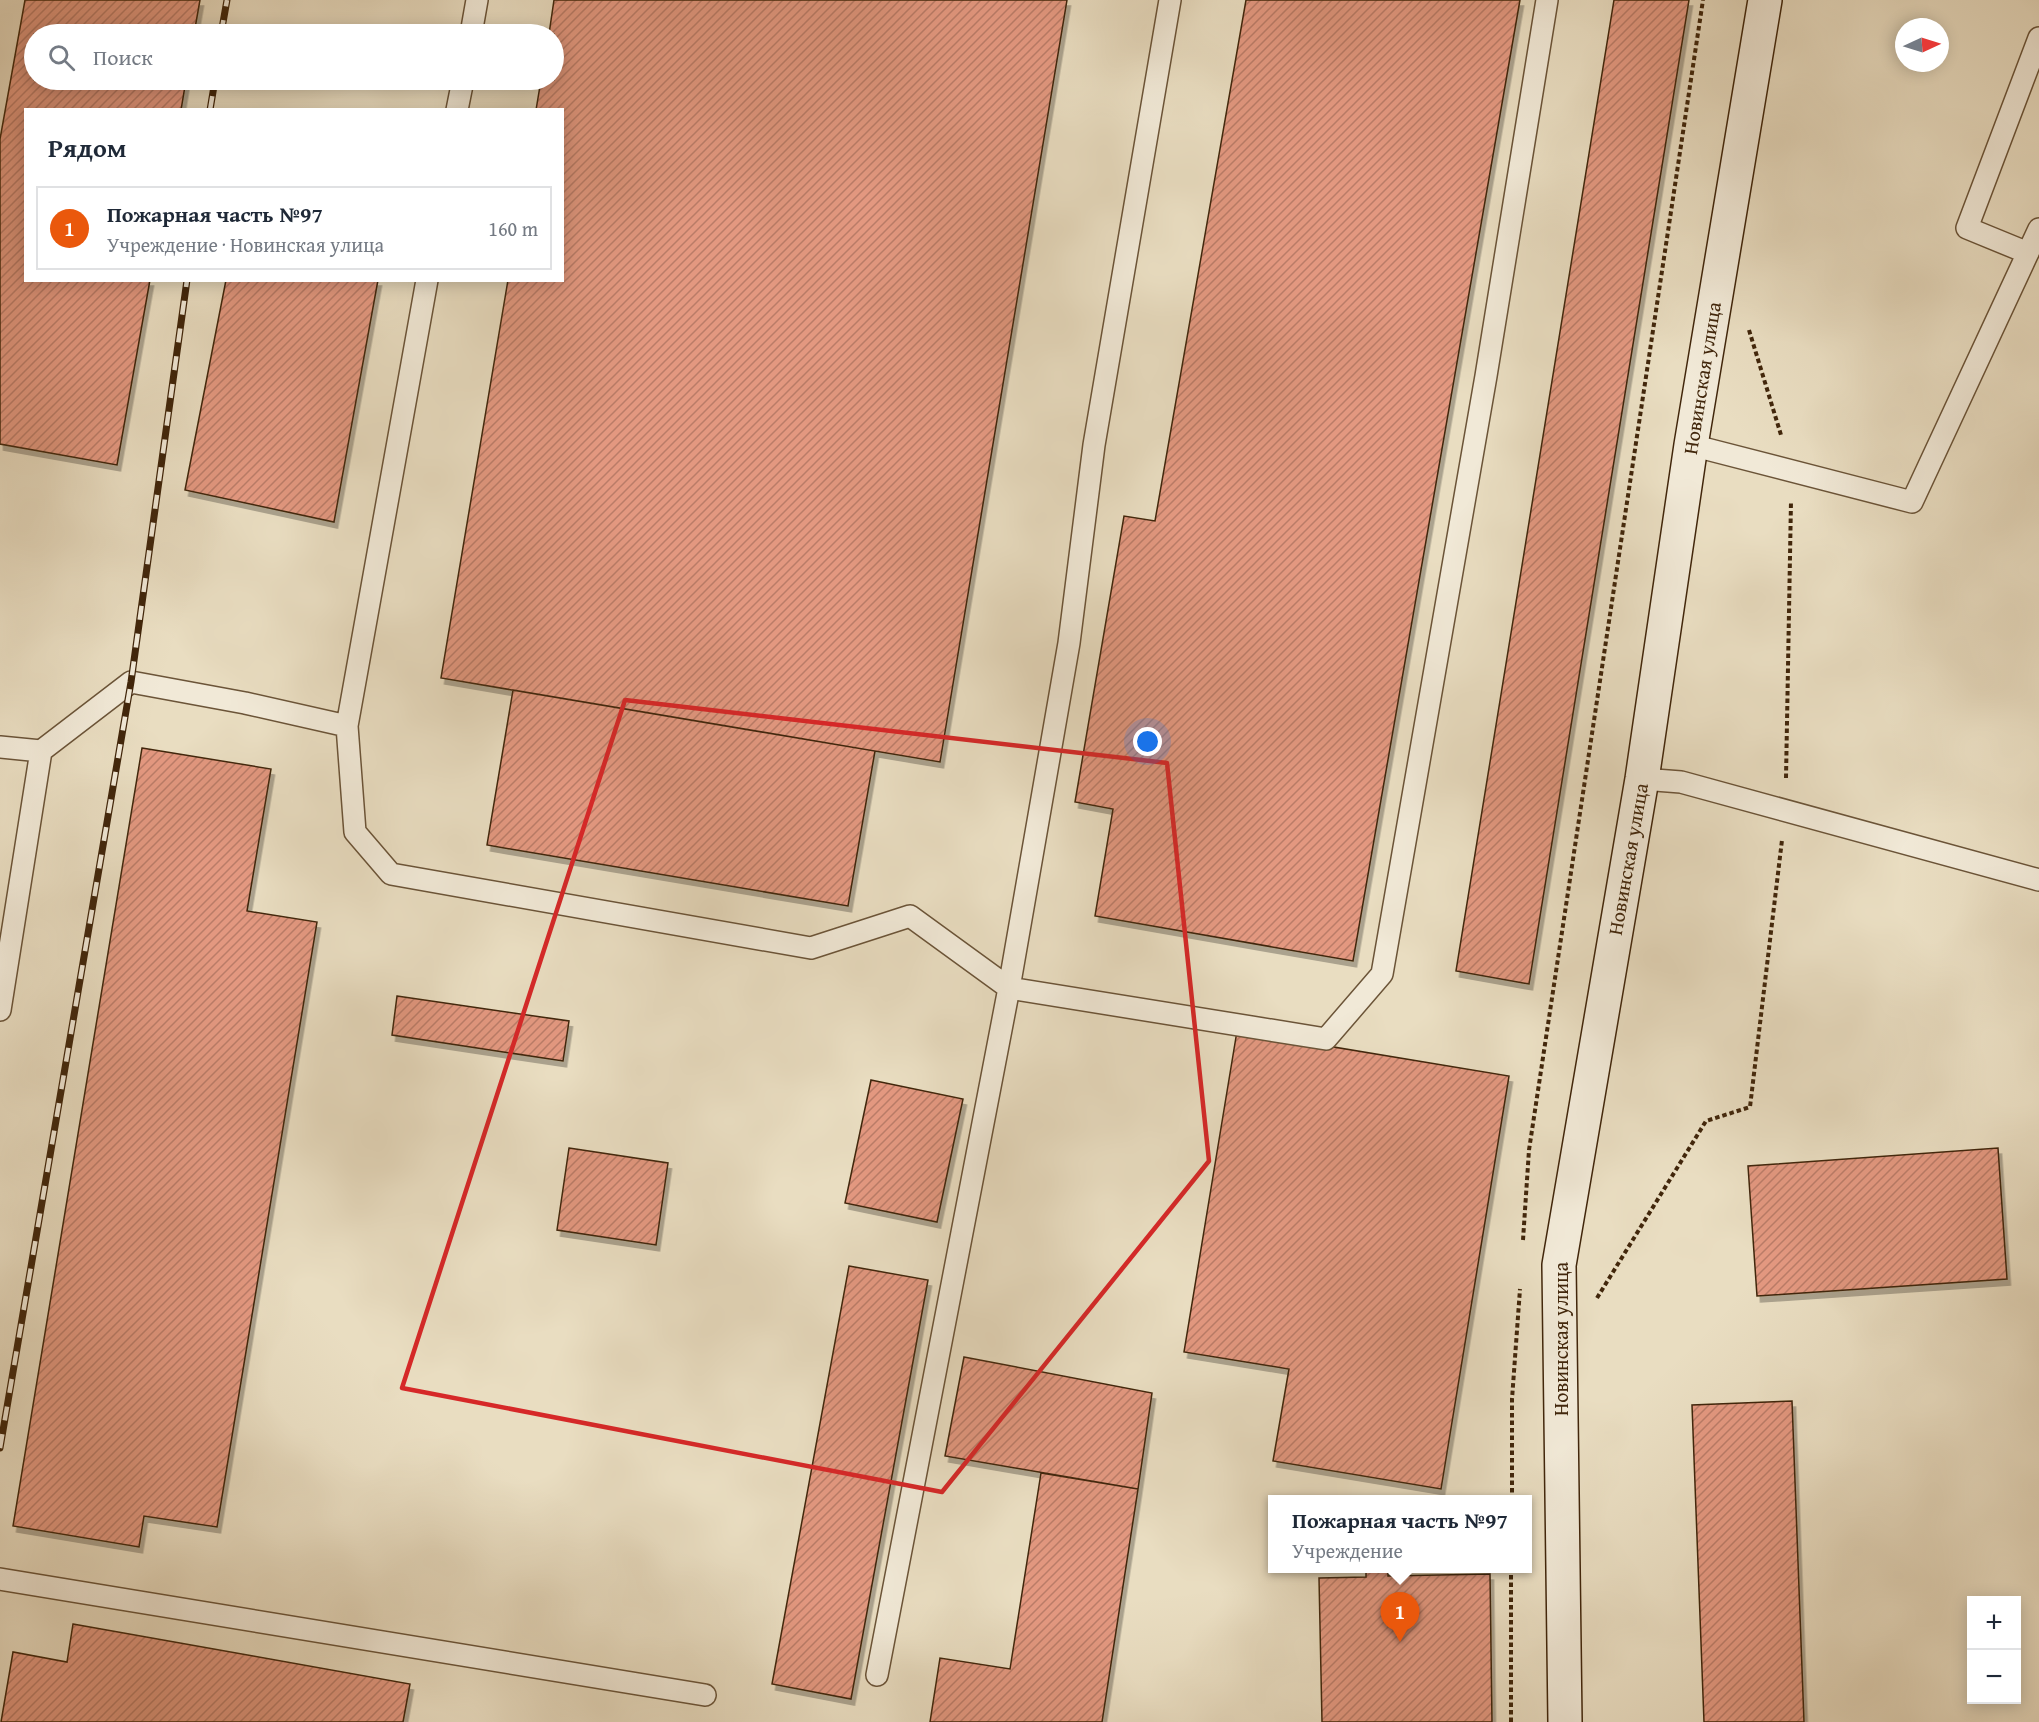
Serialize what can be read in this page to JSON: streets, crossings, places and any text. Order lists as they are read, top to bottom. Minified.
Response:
{"streets":{"main road":["Новинская улица"]},"north":"right","page":{"search":"Поиск","heading":"Рядом","list":[{"mark":"1","name":"Пожарная часть №97","note":"Учреждение · Новинская улица","value":"160 m"}],"popup":["Пожарная часть №97","Учреждение"],"pins":"1","map_buttons":["+","−"]}}
